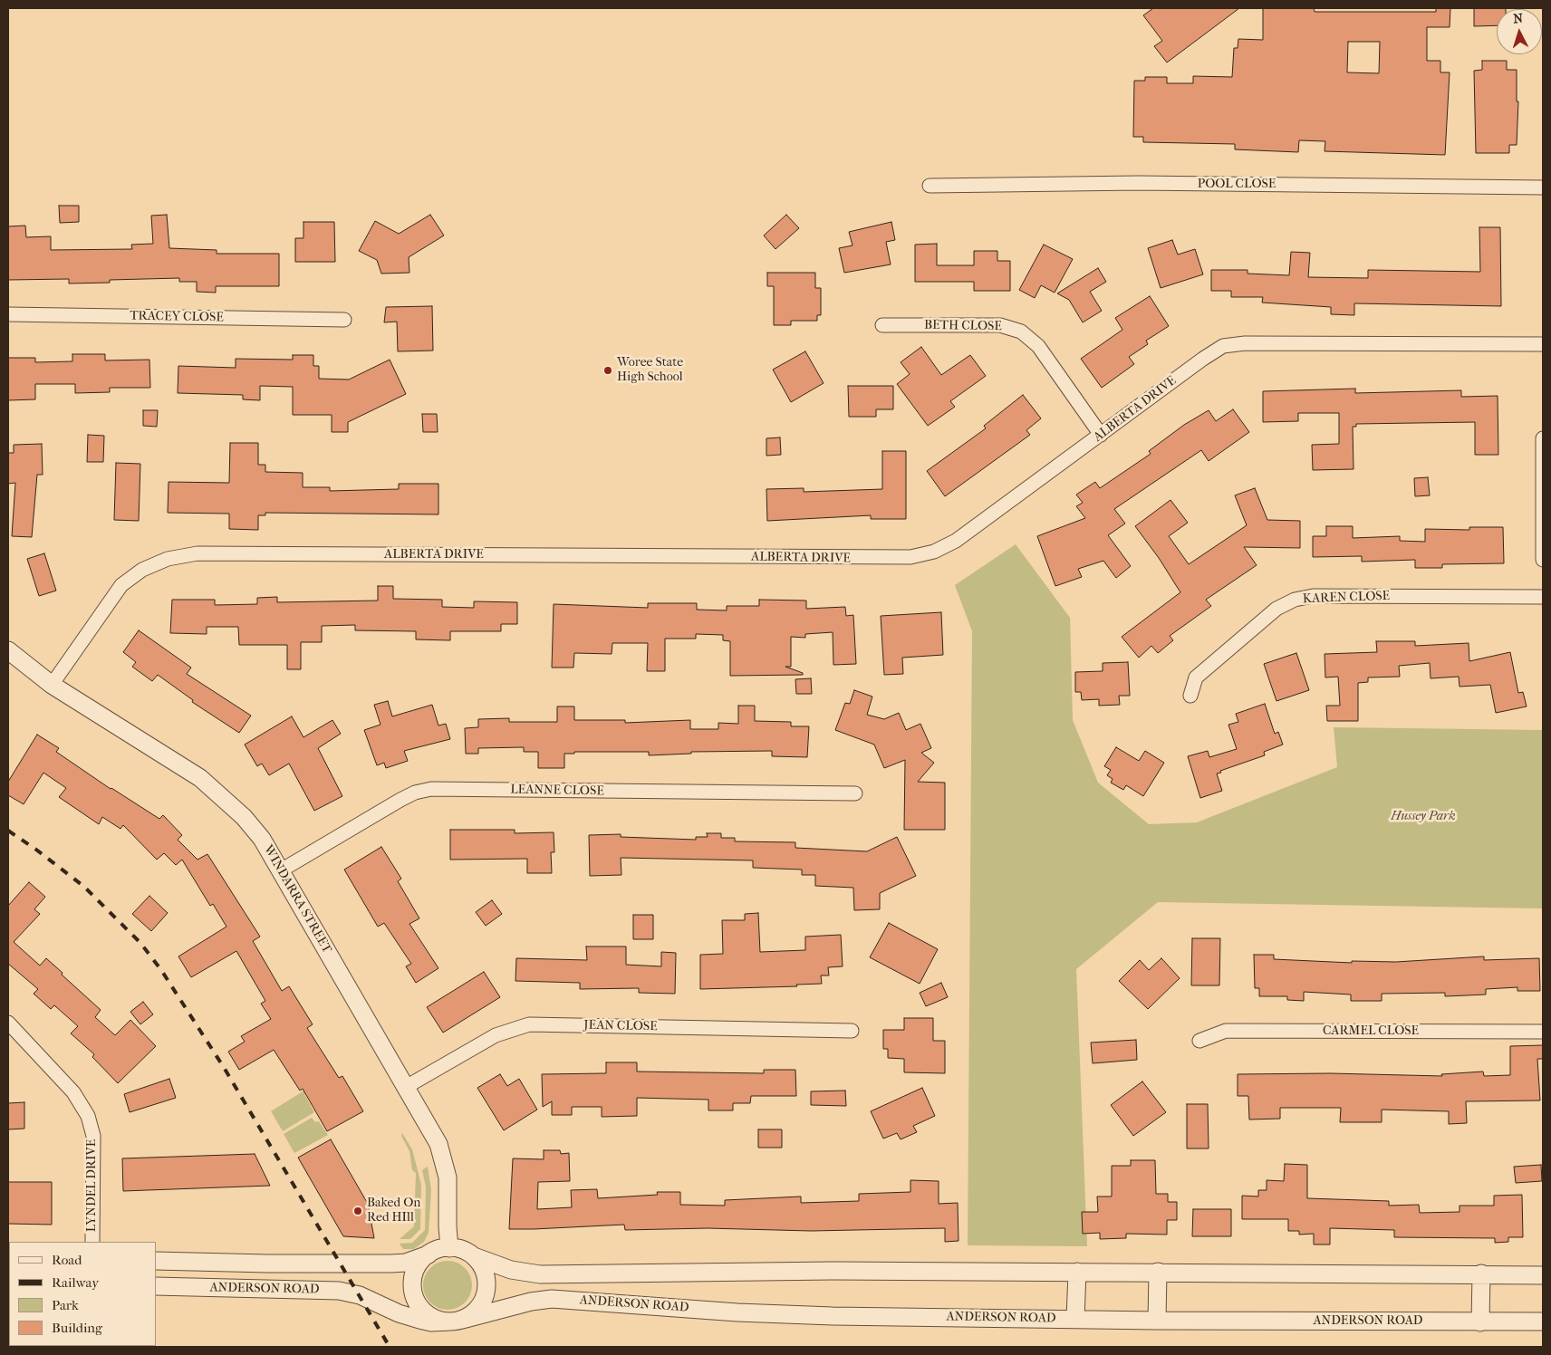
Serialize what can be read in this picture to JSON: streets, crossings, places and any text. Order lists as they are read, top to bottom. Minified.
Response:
{"streets":{"street":["POOL CLOSE","TRACEY CLOSE","BETH CLOSE","ALBERTA DRIVE","KAREN CLOSE","LEANNE CLOSE","WINDARRA STREET","JEAN CLOSE","CARMEL CLOSE","LYNDEL DRIVE","ANDERSON ROAD"]},"crossings":[["BETH CLOSE","ALBERTA DRIVE"],["ALBERTA DRIVE","WINDARRA STREET"],["LEANNE CLOSE","WINDARRA STREET"],["WINDARRA STREET","JEAN CLOSE"],["WINDARRA STREET","ANDERSON ROAD"]],"parks":["Hussey Park"],"places":["Woree State High School","Baked On Red HIll"],"legend":["Road","Railway","Park","Building"],"north":"top"}
